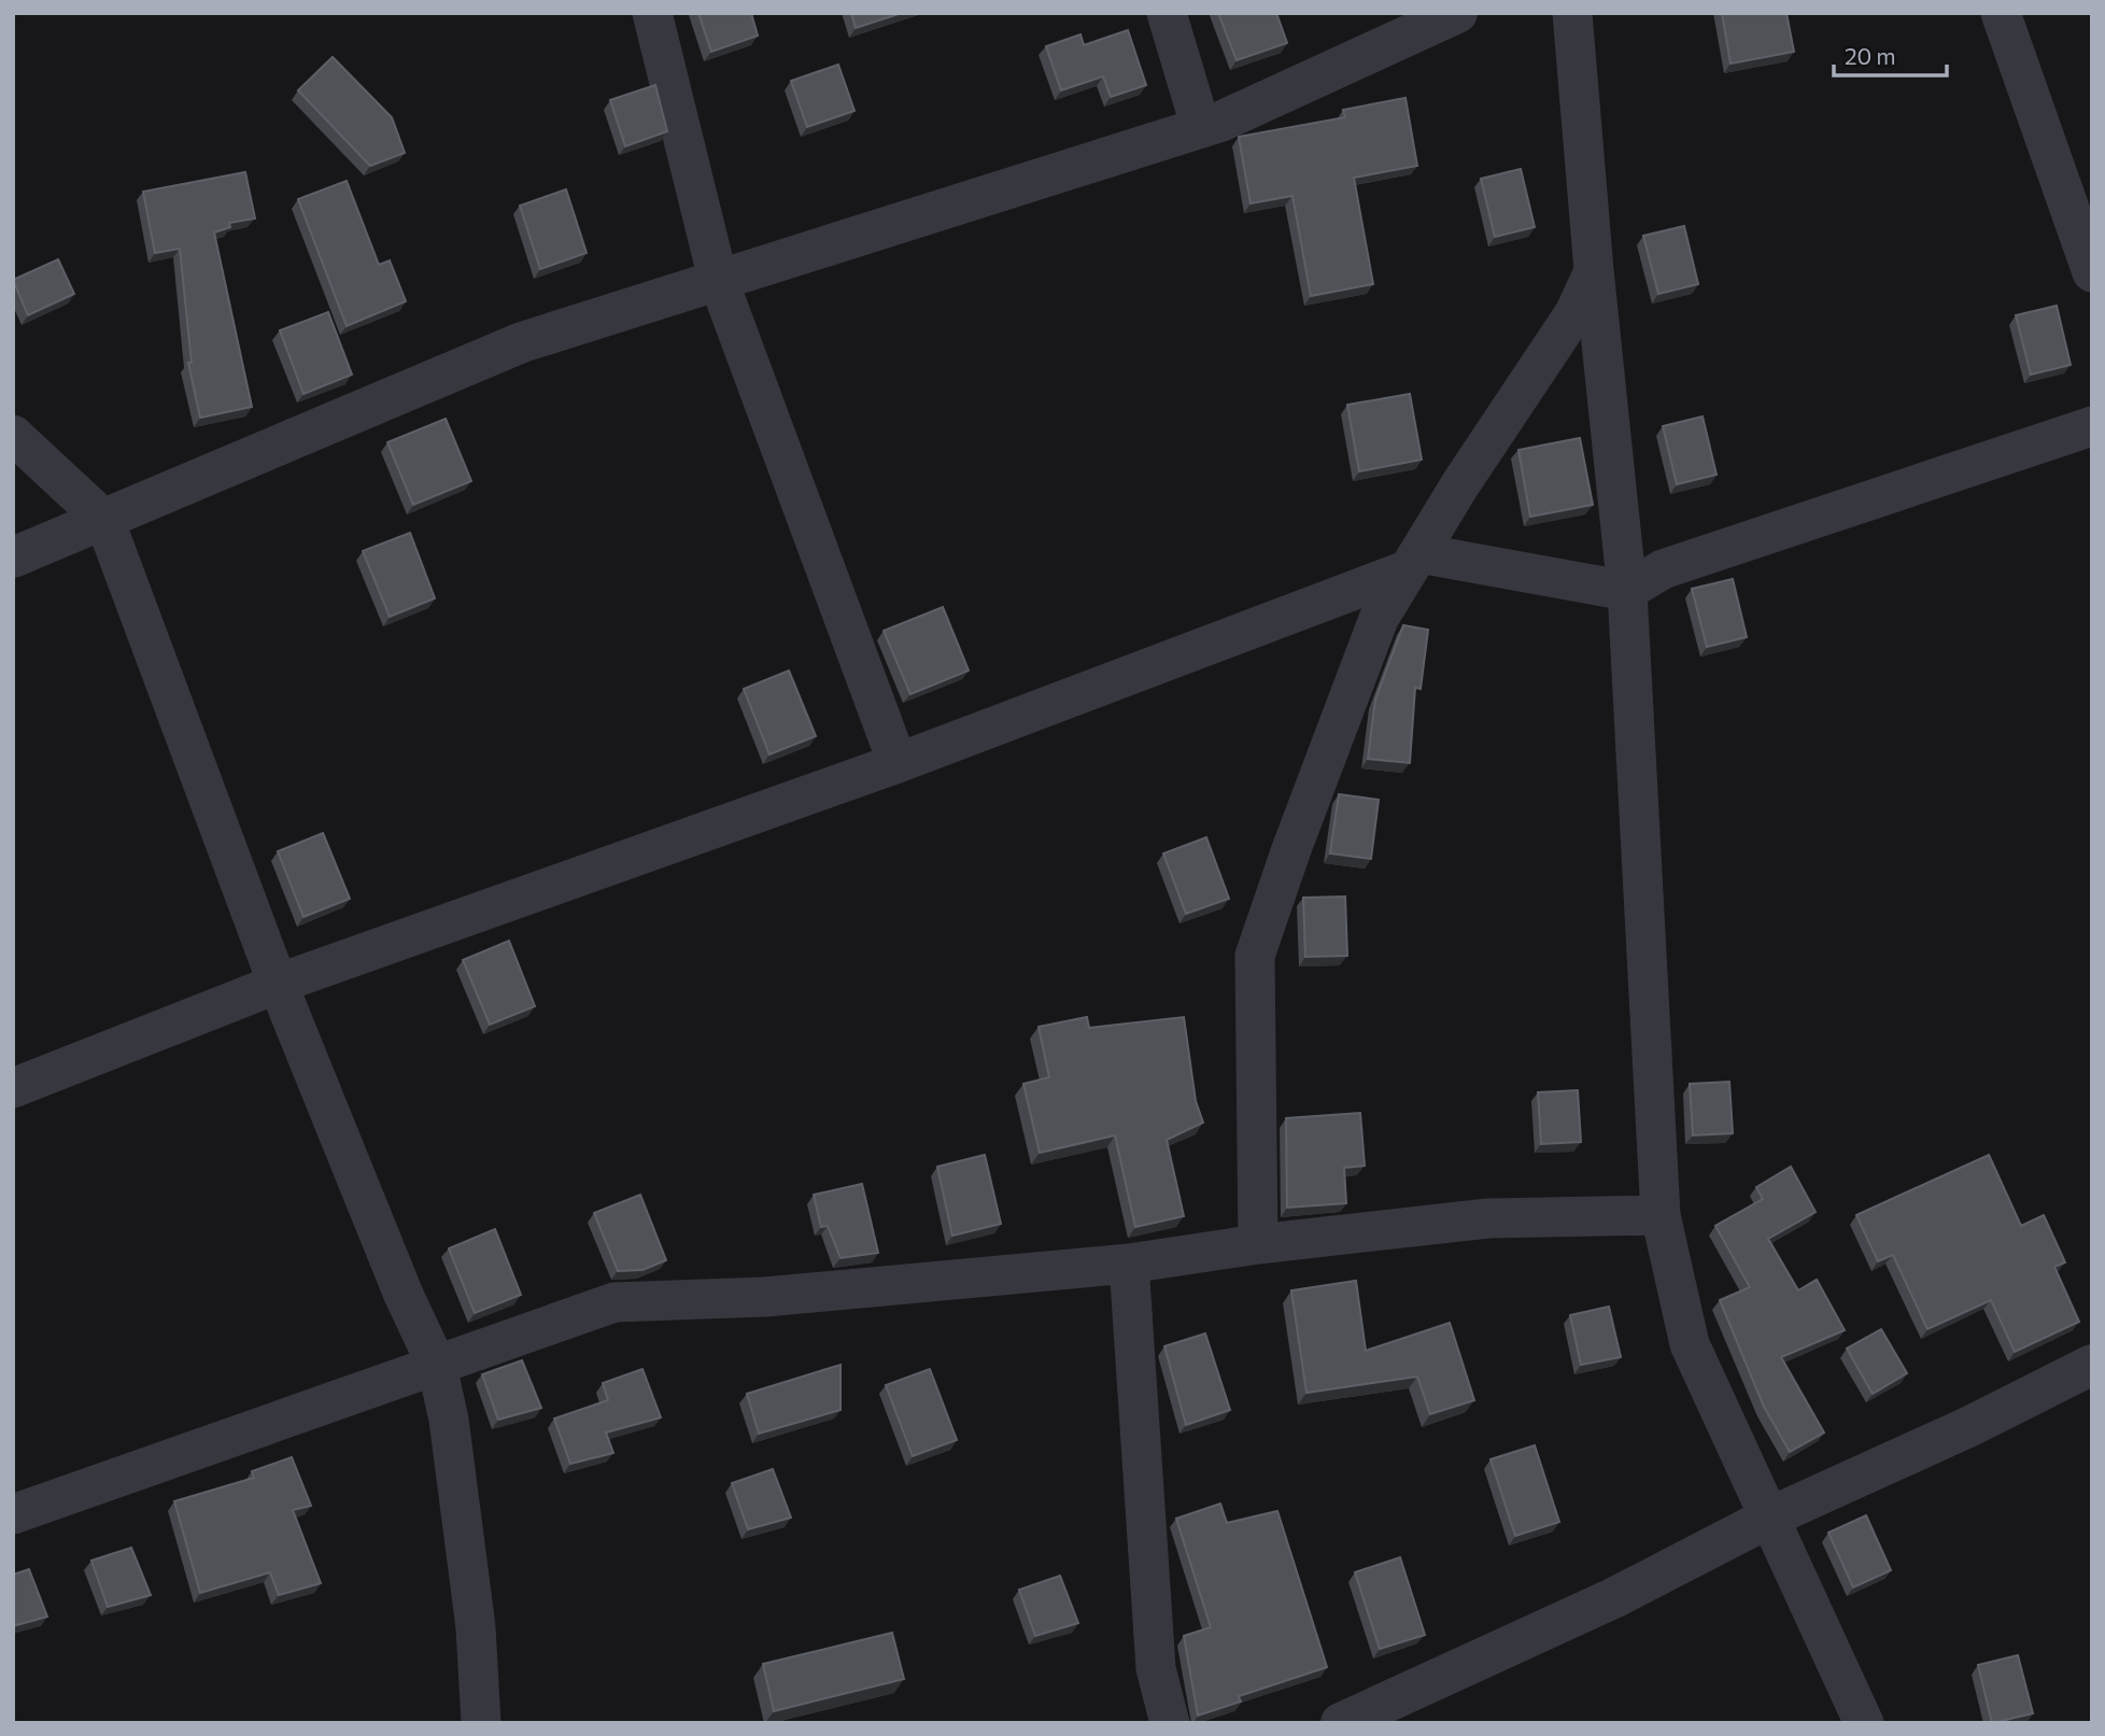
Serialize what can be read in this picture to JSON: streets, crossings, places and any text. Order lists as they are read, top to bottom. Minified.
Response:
{"scale_bar":"20 m"}
